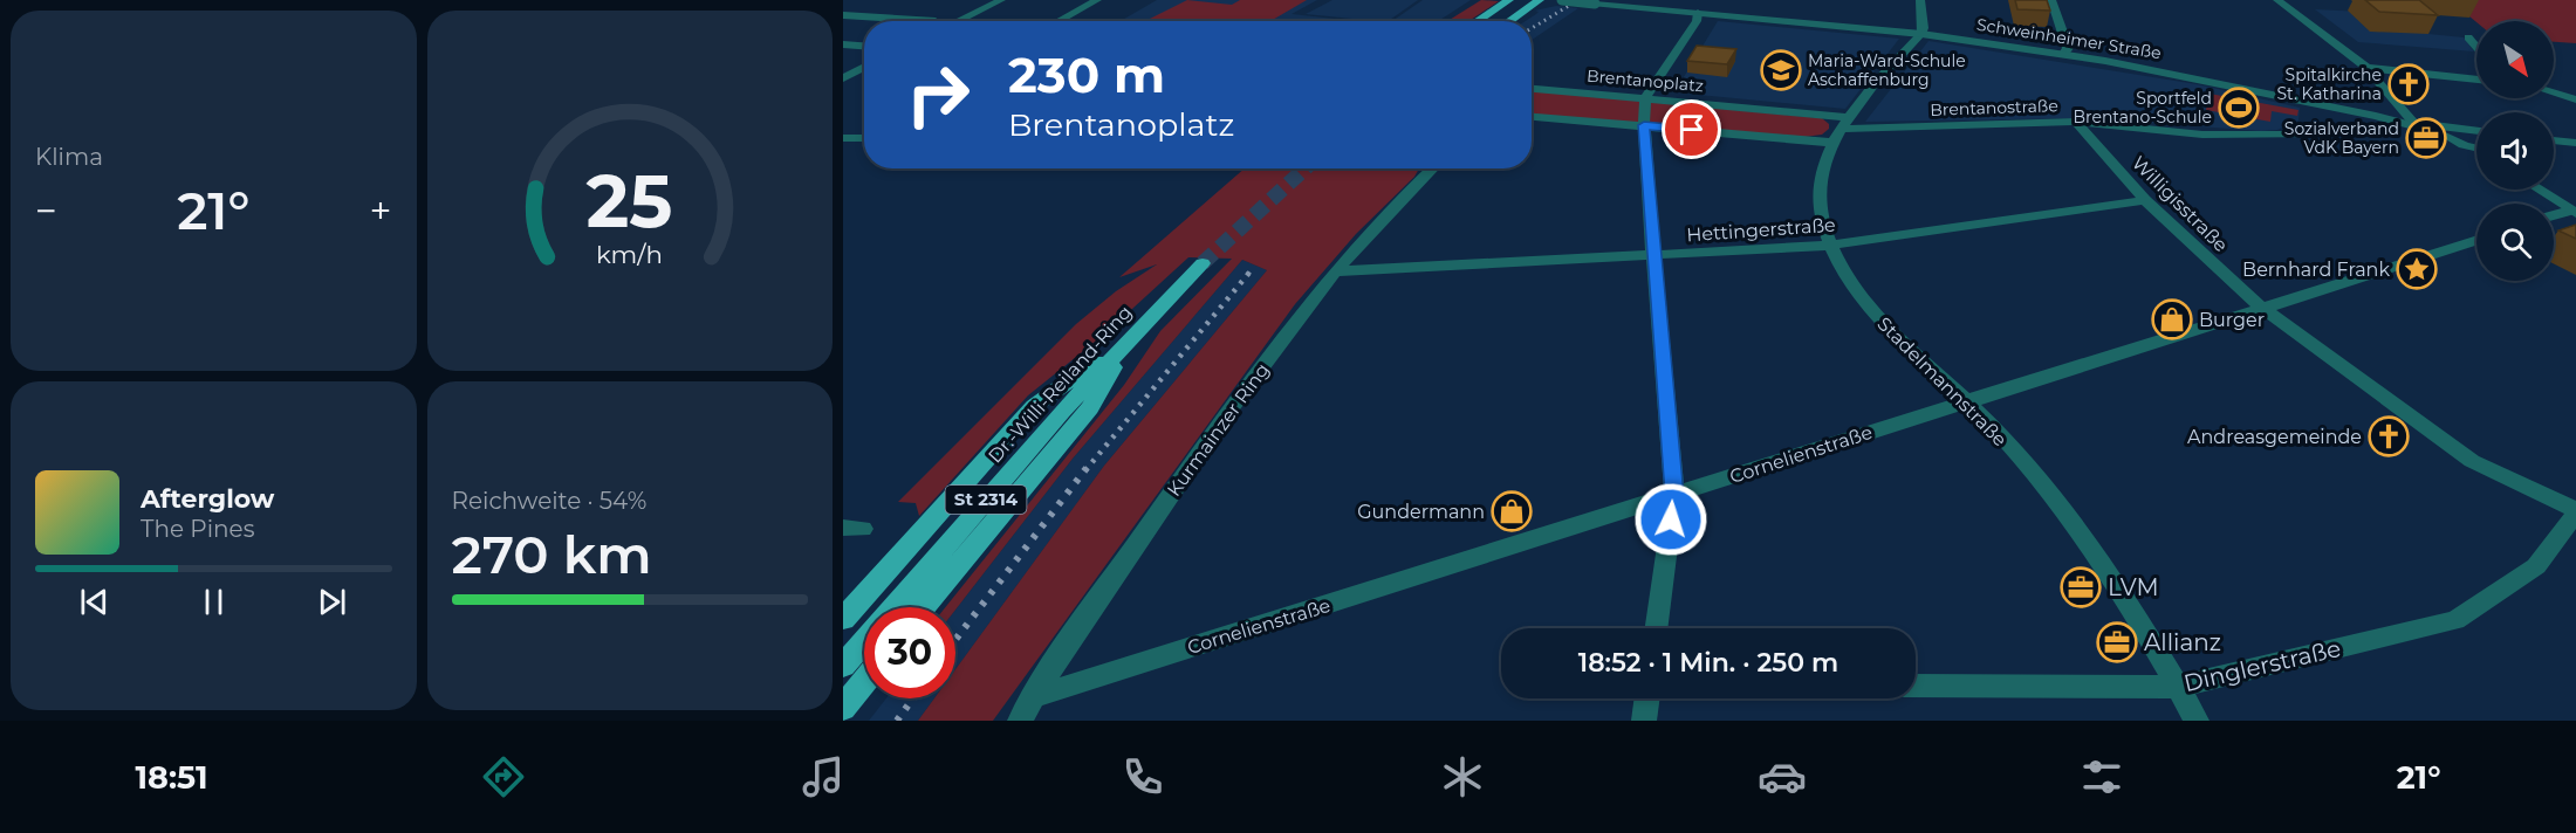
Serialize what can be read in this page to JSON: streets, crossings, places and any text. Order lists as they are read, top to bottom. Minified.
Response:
{"streets":{"highway":["Dr.-Willi-Reiland-Ring","St 2314"],"street":["Schweinheimer Straße","Brentanoplatz","Brentanostraße","Willigisstraße","Hettingerstraße","Stadelmannstraße","Kurmainzer Ring","Cornelienstraße","Dinglerstraße"]},"crossings":[["Schweinheimer Straße","Stadelmannstraße"],["Brentanoplatz","Brentanostraße"],["Brentanoplatz","Stadelmannstraße"],["Brentanostraße","Willigisstraße"],["Brentanostraße","Stadelmannstraße"],["Willigisstraße","Hettingerstraße"],["Willigisstraße","Cornelienstraße"],["Willigisstraße","Dinglerstraße"],["Hettingerstraße","Stadelmannstraße"],["Hettingerstraße","Kurmainzer Ring"],["Stadelmannstraße","Cornelienstraße"],["Stadelmannstraße","Dinglerstraße"],["Kurmainzer Ring","Cornelienstraße"]],"places":{"school or university":["Maria-Ward-Schule Aschaffenburg"],"church":["Spitalkirche St. Katharina","Andreasgemeinde"],"sports":["Sportfeld Brentano-Schule"],"office":["Sozialverband VdK Bayern","LVM","Allianz"],"place":["Bernhard Frank"],"shop":["Burger","Gundermann"]},"north":"bottom right","page":{"tile":["Klima",["Reichweite · 54%","270 km"]],"turn":["230 m","Brentanoplatz"],"heat":["−","21°","+"],"song":["Afterglow","The Pines"],"limit":"30","trip":"18:52 · 1 Min. · 250 m","tabs":["18:51","21°"],"gauge":["25","km/h"]}}
